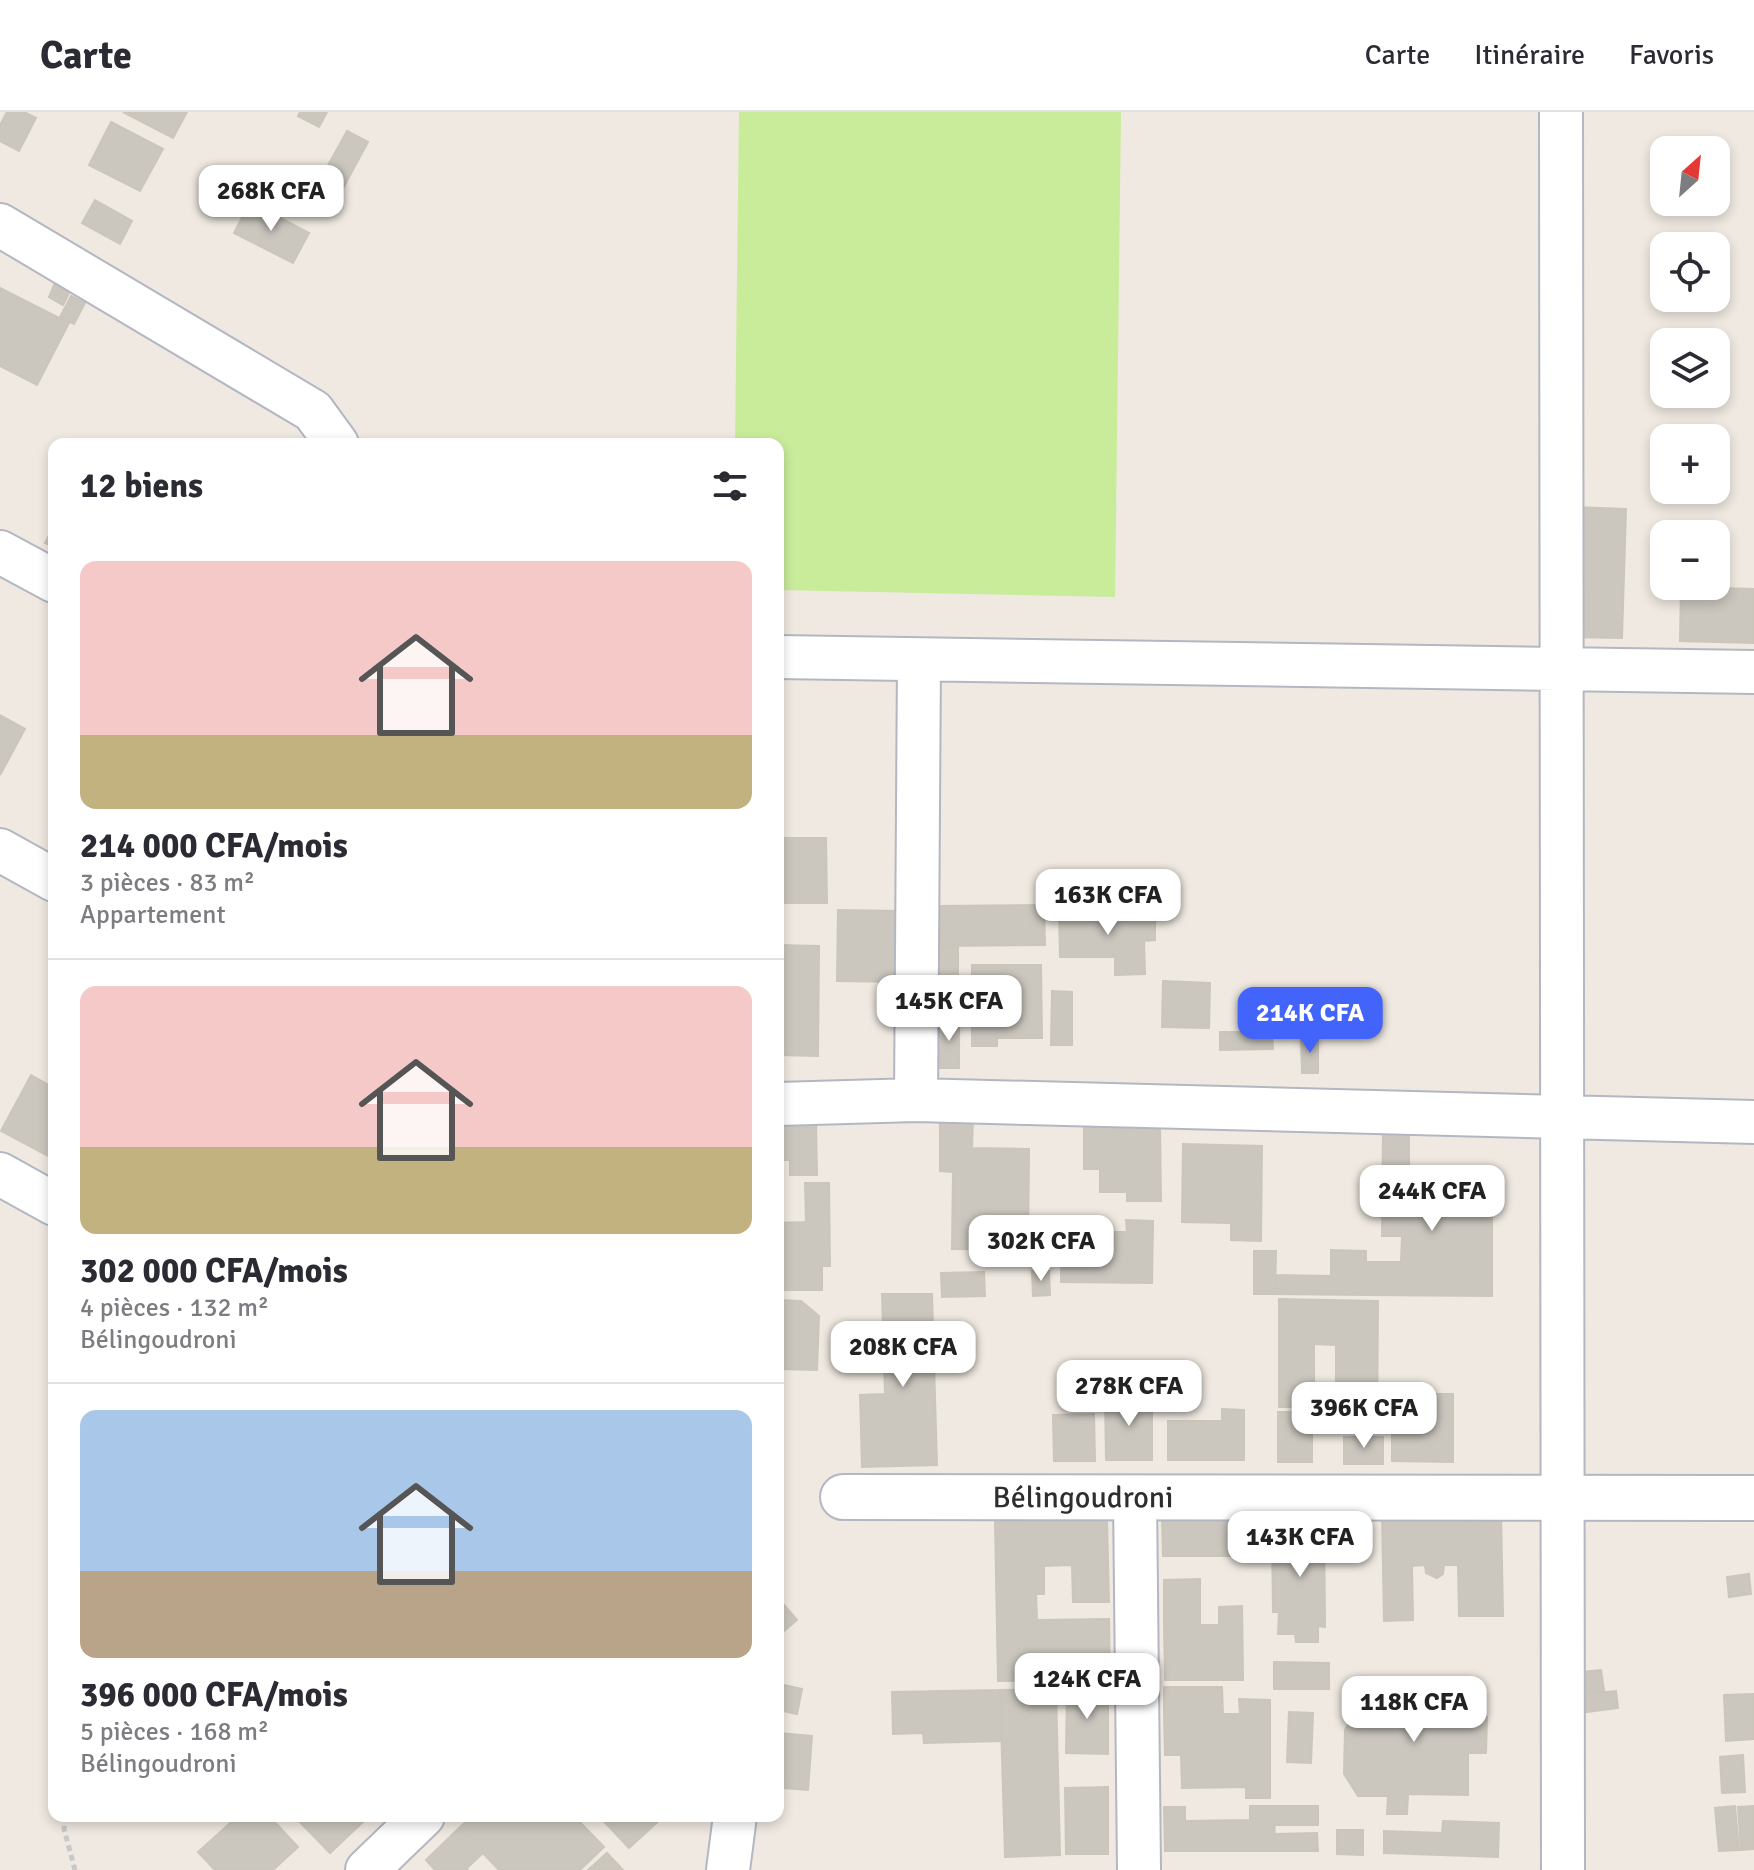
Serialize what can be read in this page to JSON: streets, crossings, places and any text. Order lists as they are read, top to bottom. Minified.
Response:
{"streets":{"street":["Bélingoudroni"]},"north":"top right","page":{"header":"Carte","nav":["Carte","Itinéraire","Favoris"],"map_buttons":["+","−"],"price":["268K CFA","163K CFA","145K CFA","214K CFA","244K CFA","302K CFA","208K CFA","278K CFA","396K CFA","143K CFA","124K CFA","118K CFA"],"heading":"12 biens","list":[{"name":"214 000 CFA/mois","note":"3 pièces · 83 m² · Appartement"},{"name":"302 000 CFA/mois","note":"4 pièces · 132 m² · Bélingoudroni"},{"name":"396 000 CFA/mois","note":"5 pièces · 168 m² · Bélingoudroni"}]}}
